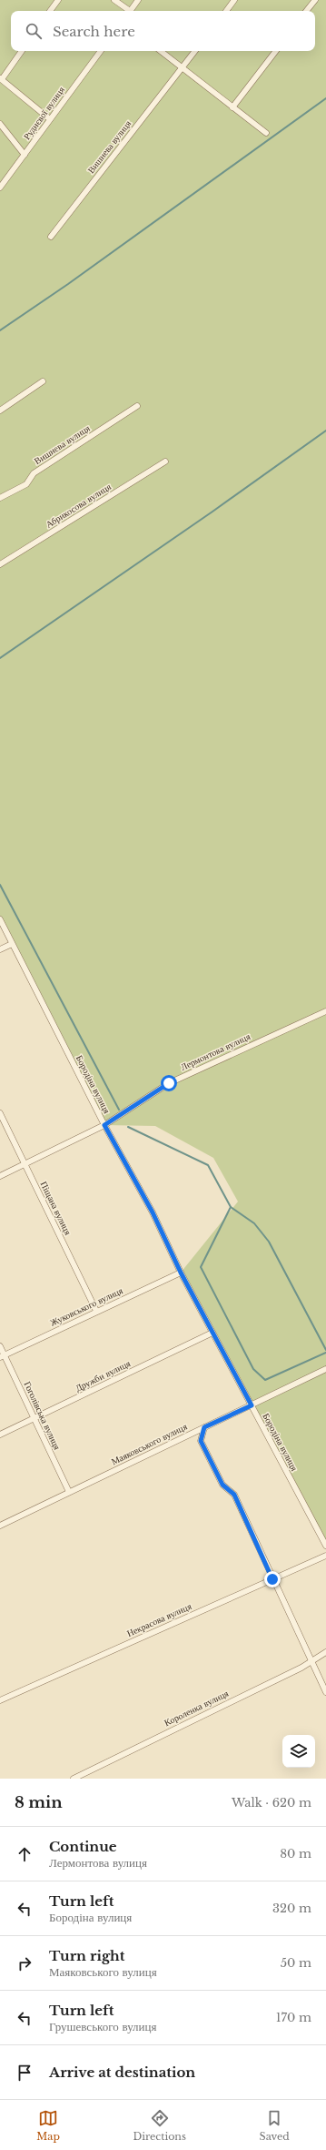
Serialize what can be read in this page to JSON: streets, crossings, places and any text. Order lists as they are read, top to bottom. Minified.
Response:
{"streets":{"street":["Руднєвої вулиця","Вишнева вулиця","Абрикосова вулиця","Лермонтова вулиця","Бородіна вулиця","Піщана вулиця","Жуковського вулиця","Дружби вулиця","Гоголівська вулиця","Маяковського вулиця","Некрасова вулиця","Короленка вулиця"]},"crossings":[["Лермонтова вулиця","Бородіна вулиця"],["Лермонтова вулиця","Піщана вулиця"],["Бородіна вулиця","Жуковського вулиця"],["Бородіна вулиця","Дружби вулиця"],["Бородіна вулиця","Маяковського вулиця"],["Піщана вулиця","Жуковського вулиця"],["Жуковського вулиця","Гоголівська вулиця"],["Дружби вулиця","Гоголівська вулиця"],["Гоголівська вулиця","Маяковського вулиця"]],"page":{"search":"Search here","heading":["8 min","Walk · 620 m"],"list":[["Continue","Лермонтова вулиця","80 m"],["Turn left","Бородіна вулиця","320 m"],["Turn right","Маяковського вулиця","50 m"],["Turn left","Грушевського вулиця","170 m"],"Arrive at destination"],"nav":["Map","Directions","Saved"]}}
